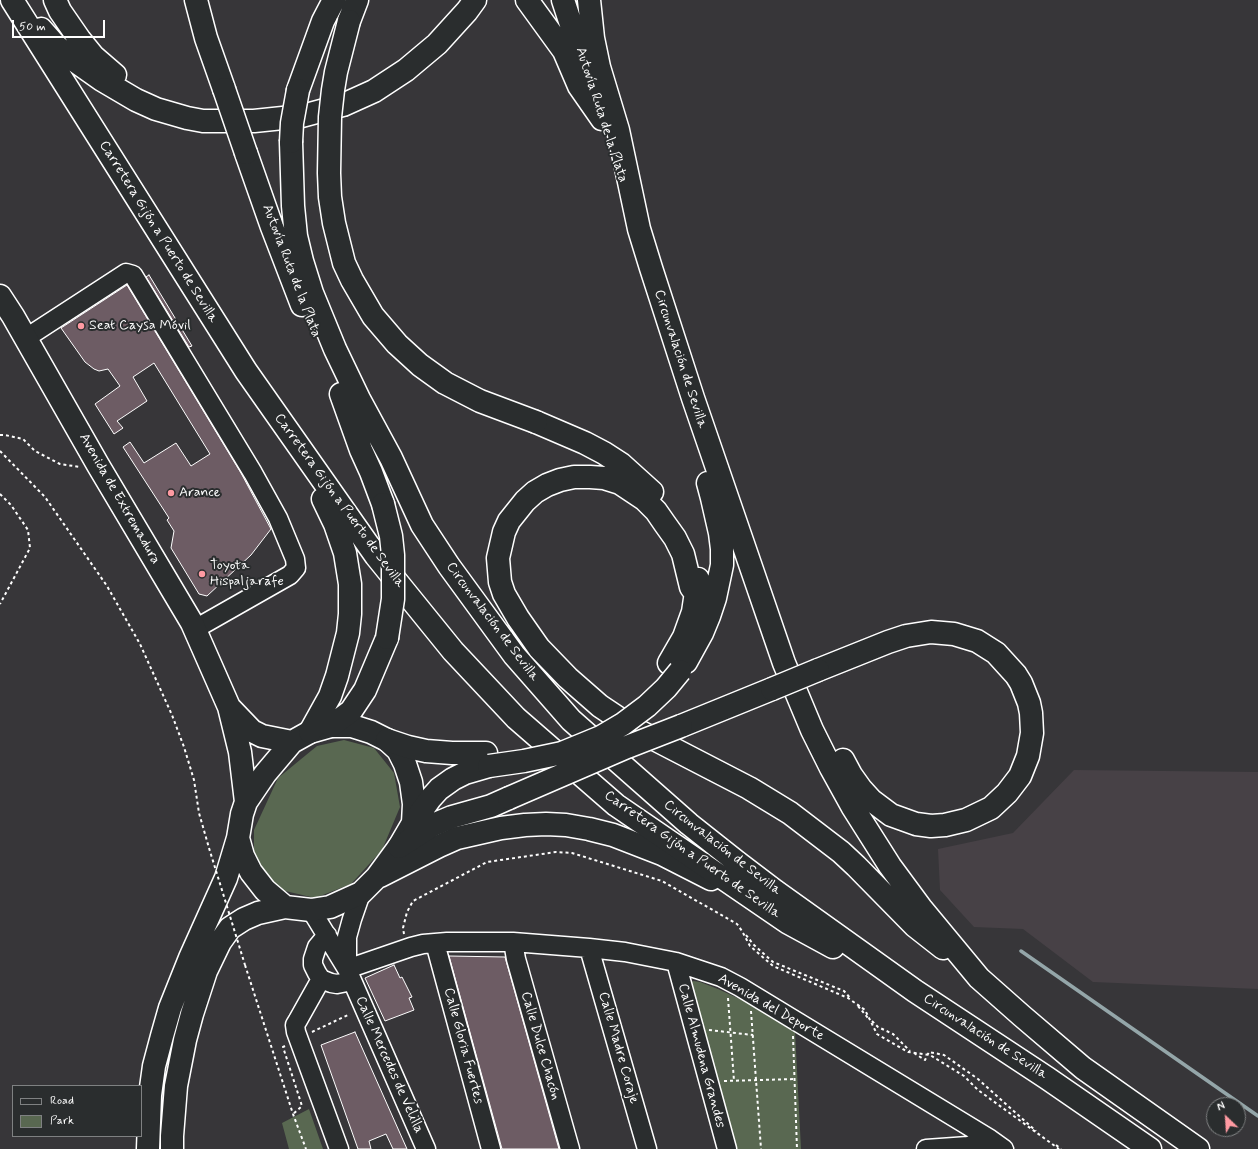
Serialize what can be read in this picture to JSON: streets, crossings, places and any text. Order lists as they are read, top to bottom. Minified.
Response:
{"streets":{"main road":["Autovía Ruta de la Plata","Carretera Gijón a Puerto de Sevilla","Circunvalación de Sevilla","Avenida de Extremadura"],"street":["Avenida del Deporte","Calle Gloria Fuertes","Calle Dulce Chacón","Calle Madre Coraje","Calle Almudena Grandes","Calle Mercedes de Velilla"]},"crossings":[["Autovía Ruta de la Plata","Circunvalación de Sevilla"],["Carretera Gijón a Puerto de Sevilla","Circunvalación de Sevilla"],["Avenida del Deporte","Calle Gloria Fuertes"],["Avenida del Deporte","Calle Dulce Chacón"],["Avenida del Deporte","Calle Madre Coraje"],["Avenida del Deporte","Calle Almudena Grandes"],["Avenida del Deporte","Calle Mercedes de Velilla"]],"places":["Seat Caysa Móvil","Arance","Toyota Hispaljarafe"],"legend":["Road","Park"],"scale_bar":"50 m","north":"top left"}
